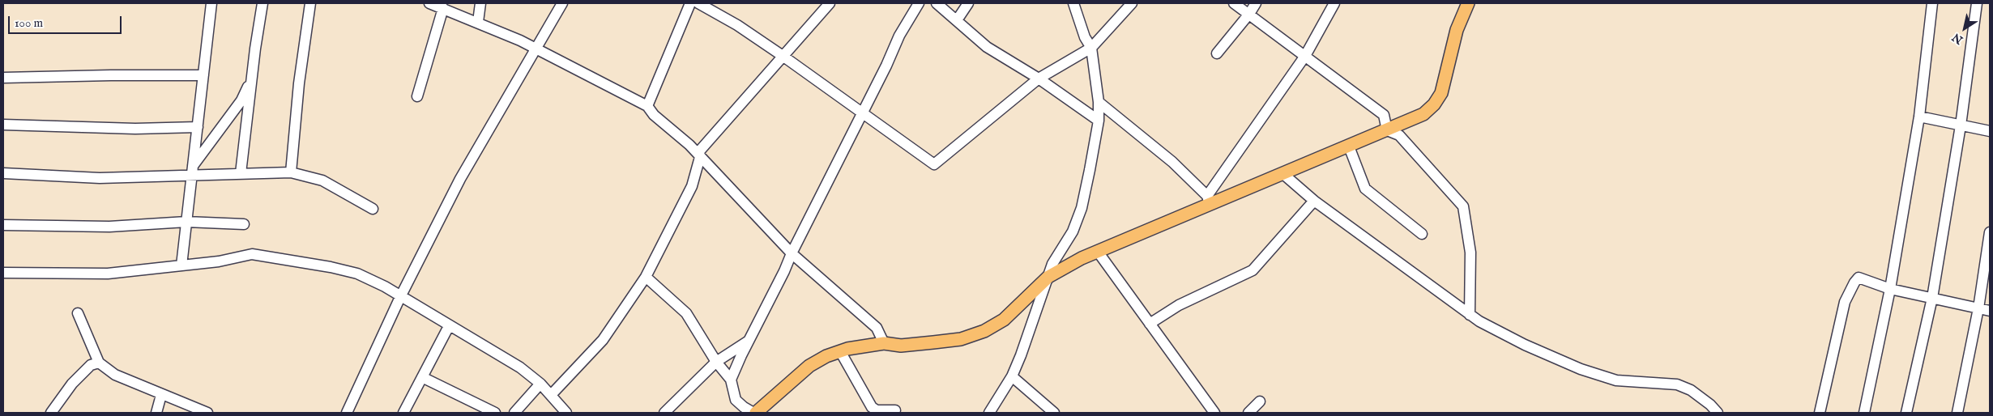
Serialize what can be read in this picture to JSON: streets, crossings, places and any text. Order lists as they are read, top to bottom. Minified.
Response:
{"scale_bar":"100 m","north":"bottom left"}
